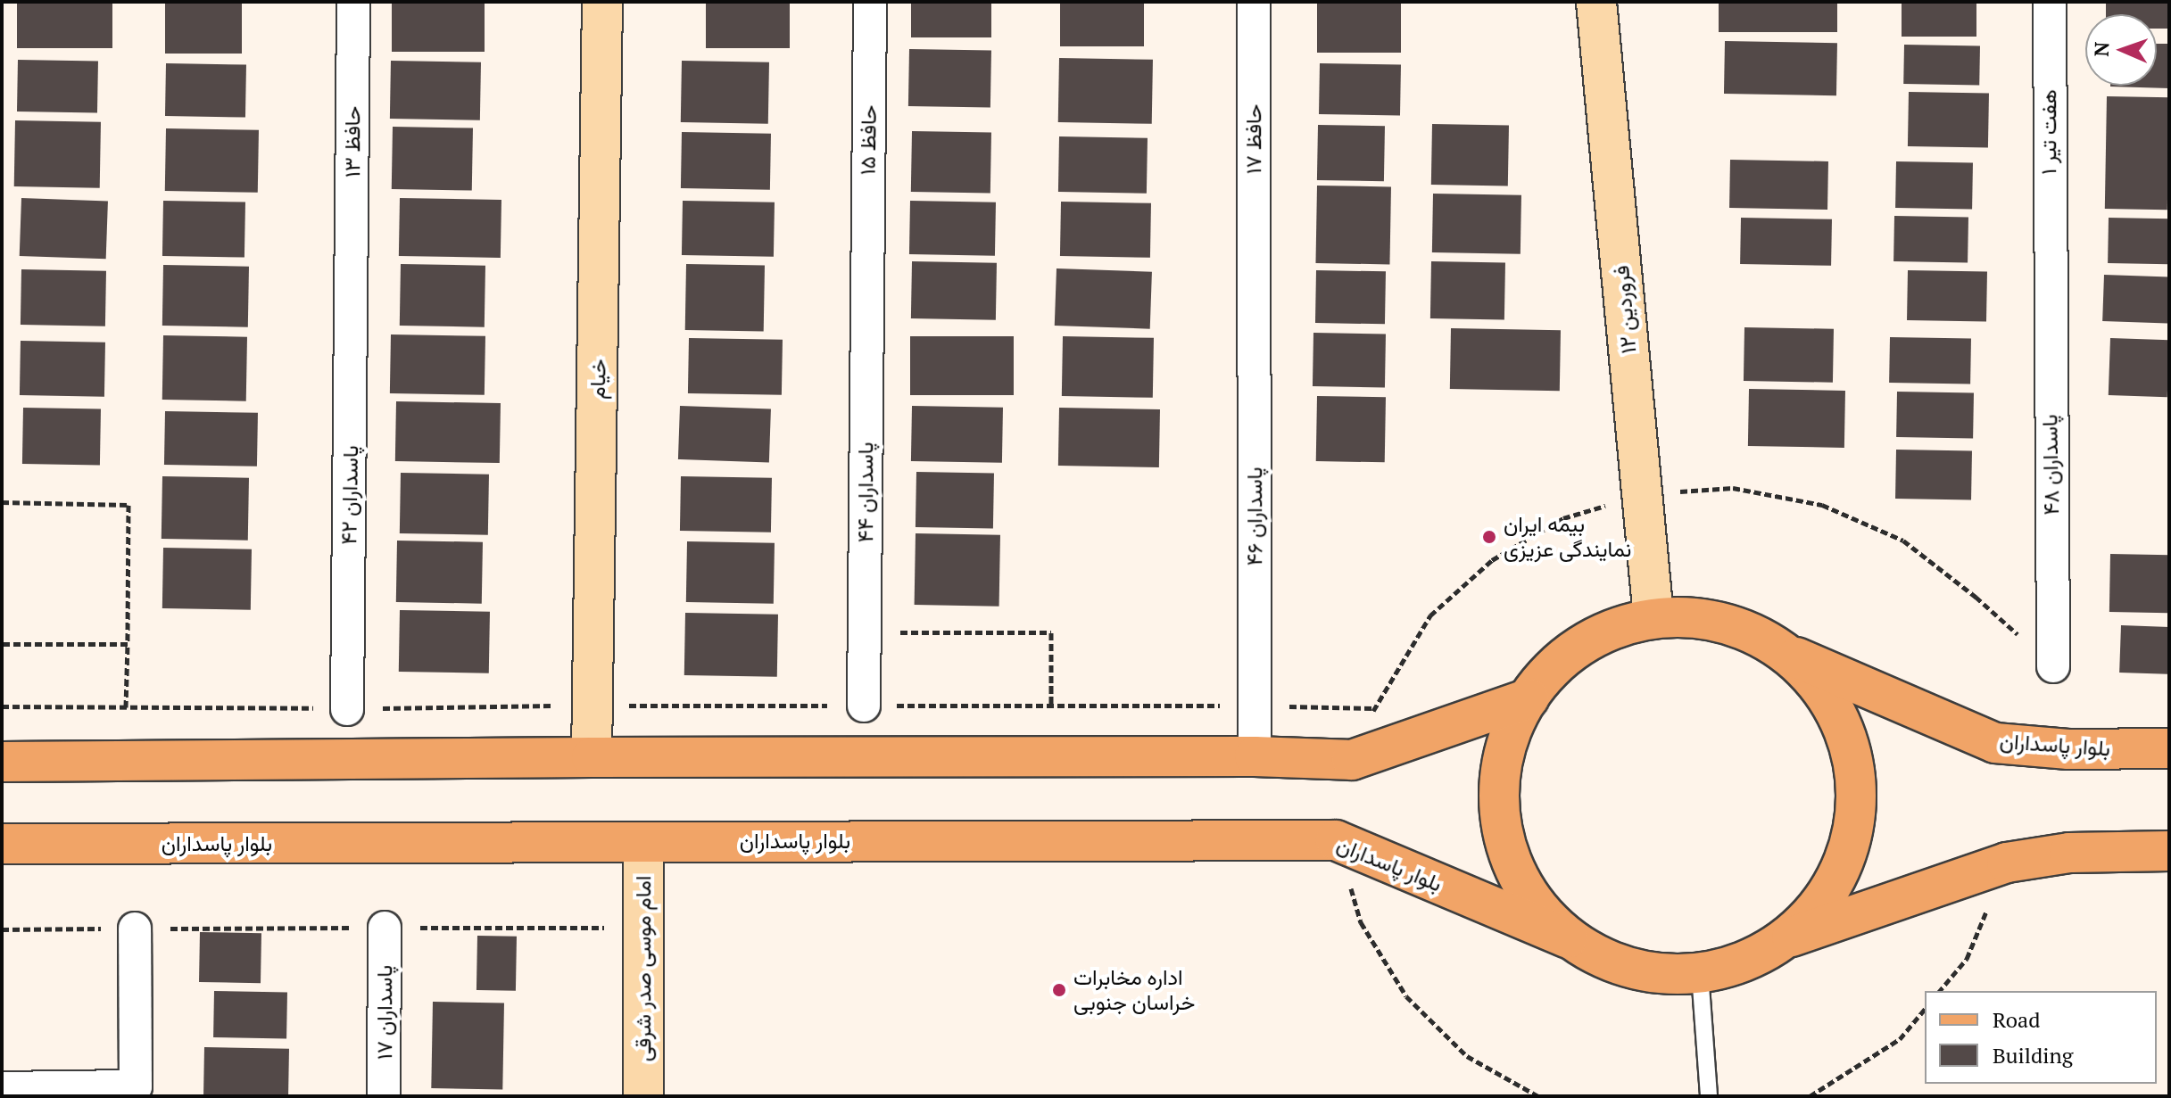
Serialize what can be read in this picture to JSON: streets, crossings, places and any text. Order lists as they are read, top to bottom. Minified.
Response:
{"streets":{"main road":["بلوار پاسداران"],"street":["هفت تیر ۱","حافظ ۱۷","حافظ ۱۵","حافظ ۱۳","۱۲ فروردین","خیام","پاسداران ۴۸","پاسداران ۴۴","پاسداران ۴۲","پاسداران ۴۶","امام موسی صدر شرقی","پاسداران ۱۷"]},"crossings":[["هفت تیر ۱","پاسداران ۴۸"],["حافظ ۱۷","پاسداران ۴۶"],["حافظ ۱۵","پاسداران ۴۴"],["حافظ ۱۳","پاسداران ۴۲"],["بلوار پاسداران","امام موسی صدر شرقی"]],"places":["بیمه ایران نمایندگی عزیزی","اداره مخابرات خراسان جنوبی"],"legend":["Road","Building"],"north":"left"}
